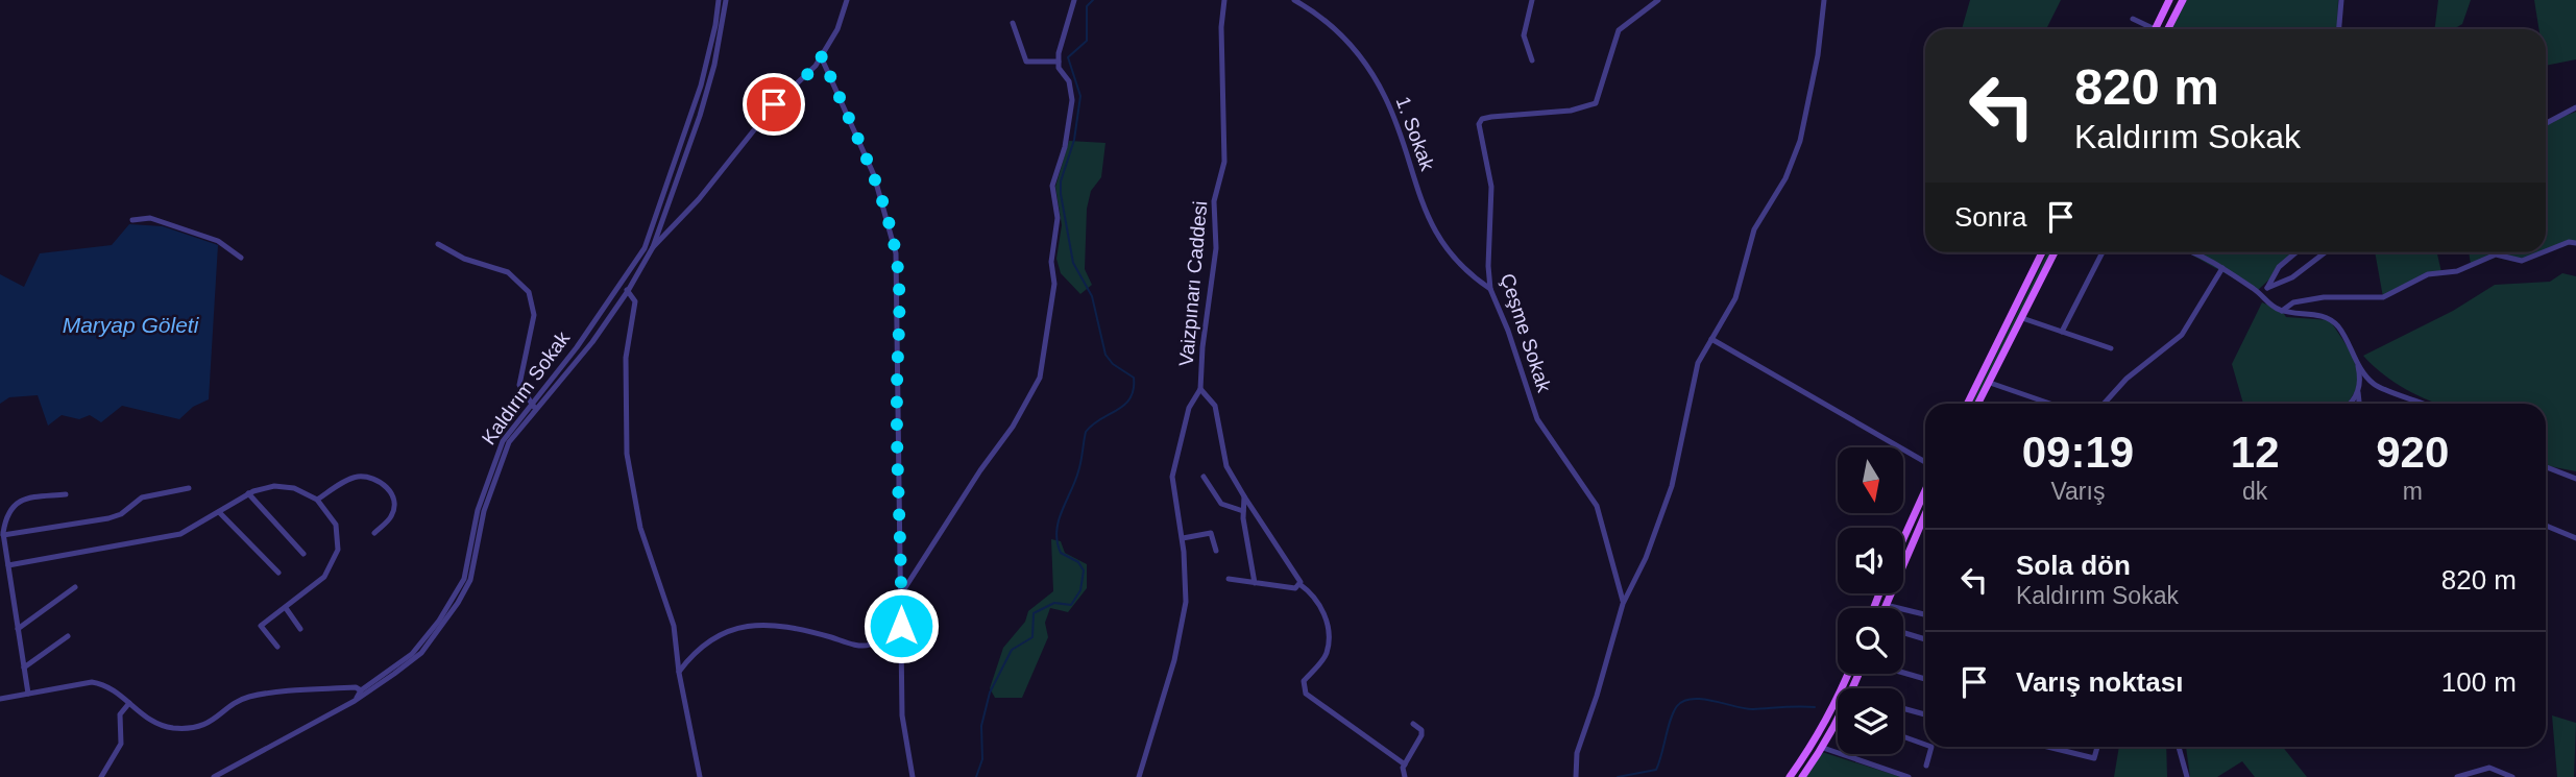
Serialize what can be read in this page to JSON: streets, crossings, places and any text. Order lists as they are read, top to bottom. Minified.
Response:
{"streets":{"street":["1. Sokak","Vaizpınarı Caddesi","Çeşme Sokak","Kaldırım Sokak"]},"crossings":[["1. Sokak","Çeşme Sokak"]],"water":["Maryap Göleti"],"north":"bottom","page":{"turn":["820 m","Kaldırım Sokak"],"then":"Sonra","eta":["09:19","Varış","12","dk","920","m"],"list":[{"name":"Sola dön","note":"Kaldırım Sokak","value":"820 m"},{"name":"Varış noktası","value":"100 m"}]}}
